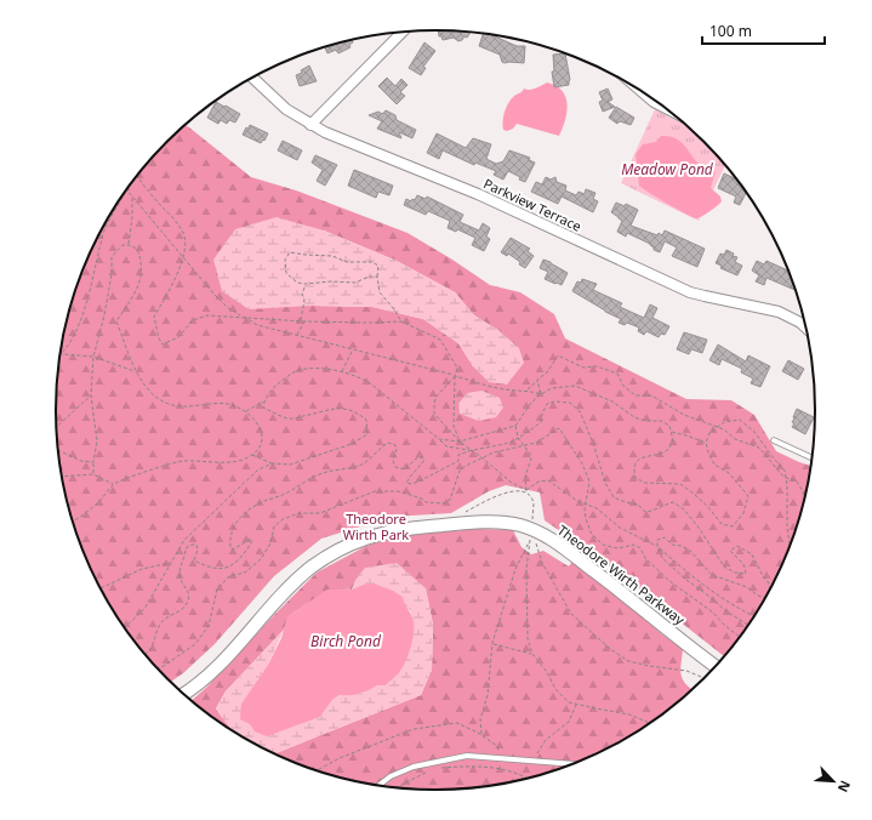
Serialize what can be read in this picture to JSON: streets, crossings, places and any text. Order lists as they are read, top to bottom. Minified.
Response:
{"streets":{"street":["Parkview Terrace","Theodore Wirth Parkway"]},"water":["Meadow Pond","Birch Pond"],"parks":["Theodore Wirth Park"],"scale_bar":"100 m","north":"bottom right"}
